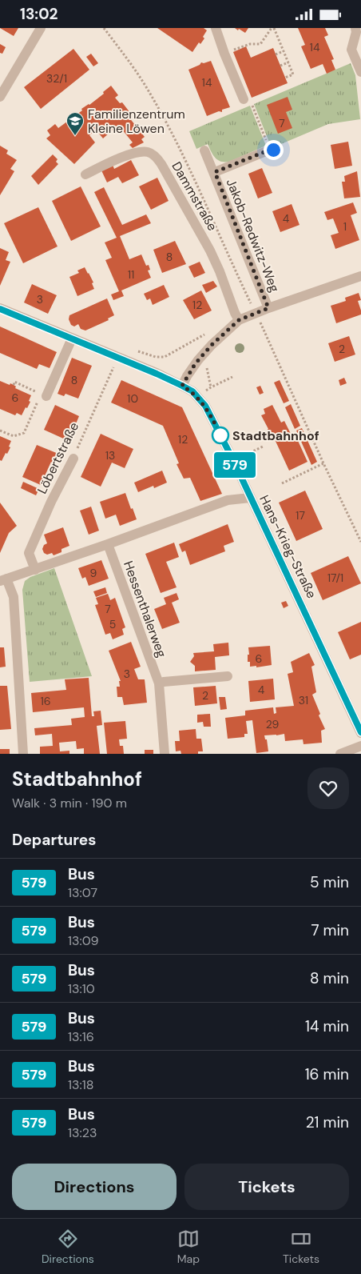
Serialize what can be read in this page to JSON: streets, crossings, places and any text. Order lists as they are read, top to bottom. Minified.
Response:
{"streets":{"street":["Dammstraße","Jakob-Redwitz-Weg","Löbertstraße","Hans-Krieg-Straße","Hessenthalerweg"]},"crossings":[["Löbertstraße","Hans-Krieg-Straße"]],"places":{"school or university":["Familienzentrum Kleine Löwen"],"other":["Stadtbahnhof"]},"lines":["bus line 579"],"house_numbers":["14","32/1","14","7","4","1","8","11","3","12","2","8","6","10","12","13","17","9","17/1","7","5","6","3","4","2","31","16","29"],"page":{"status":"13:02","on_map":"579","heading":[["Stadtbahnhof","Walk · 3 min · 190 m"],"Departures"],"list":[{"mark":"579","name":"Bus","note":"13:07","value":"5 min"},{"mark":"579","name":"Bus","note":"13:09","value":"7 min"},{"mark":"579","name":"Bus","note":"13:10","value":"8 min"},{"mark":"579","name":"Bus","note":"13:16","value":"14 min"},{"mark":"579","name":"Bus","note":"13:18","value":"16 min"},{"mark":"579","name":"Bus","note":"13:23","value":"21 min"}],"buttons":["Directions","Tickets"],"tabs":["Directions","Map","Tickets"]}}
